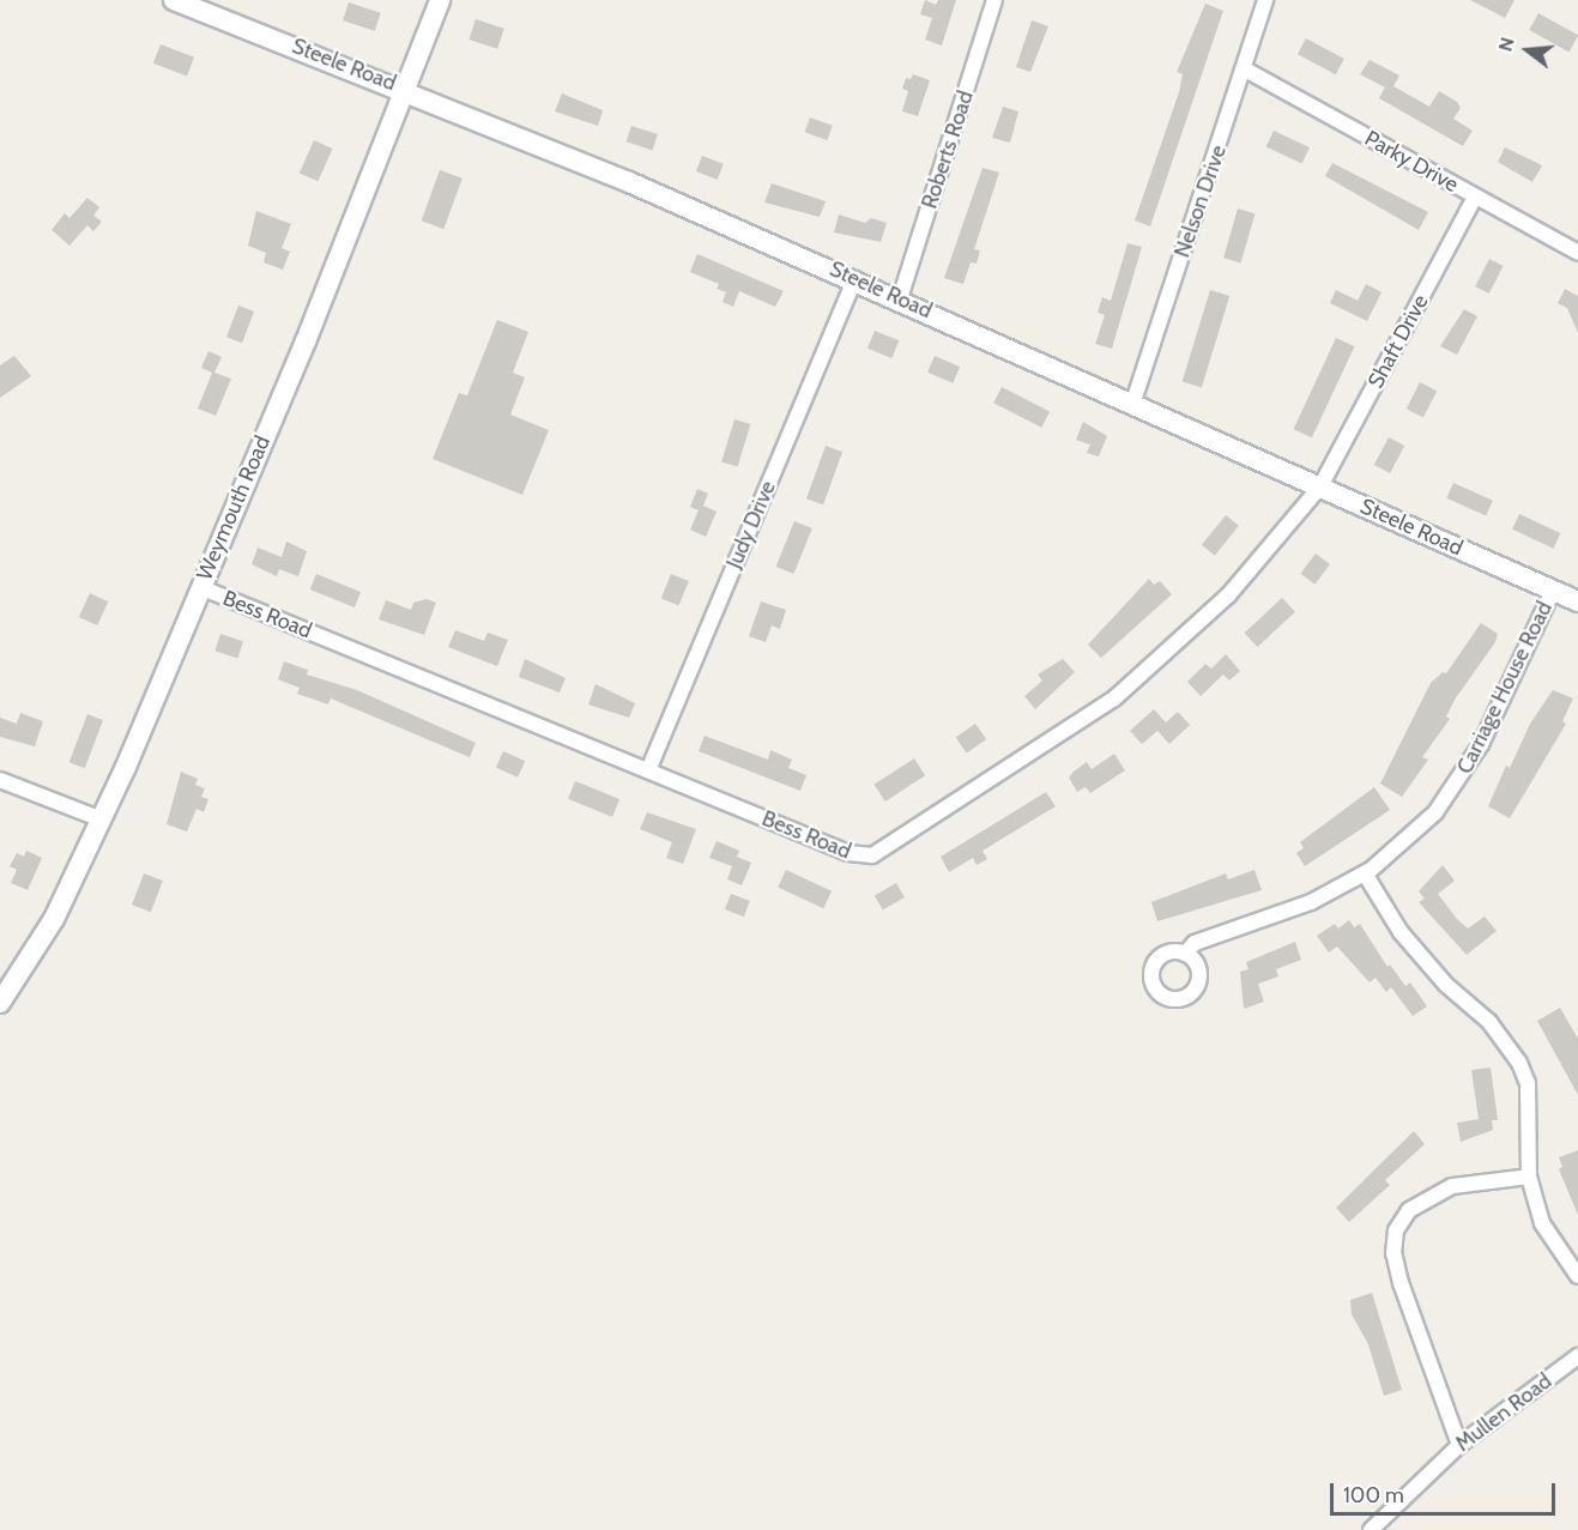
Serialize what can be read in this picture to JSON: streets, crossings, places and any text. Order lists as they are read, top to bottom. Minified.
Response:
{"streets":{"street":["Steele Road","Roberts Road","Parky Drive","Nelson Drive","Shaft Drive","Weymouth Road","Judy Drive","Bess Road","Carriage House Road","Mullen Road"]},"crossings":[["Steele Road","Roberts Road"],["Steele Road","Nelson Drive"],["Steele Road","Shaft Drive"],["Steele Road","Weymouth Road"],["Steele Road","Judy Drive"],["Steele Road","Bess Road"],["Steele Road","Carriage House Road"],["Parky Drive","Nelson Drive"],["Parky Drive","Shaft Drive"],["Shaft Drive","Bess Road"],["Weymouth Road","Bess Road"],["Judy Drive","Bess Road"]],"scale_bar":"100 m","north":"left"}
